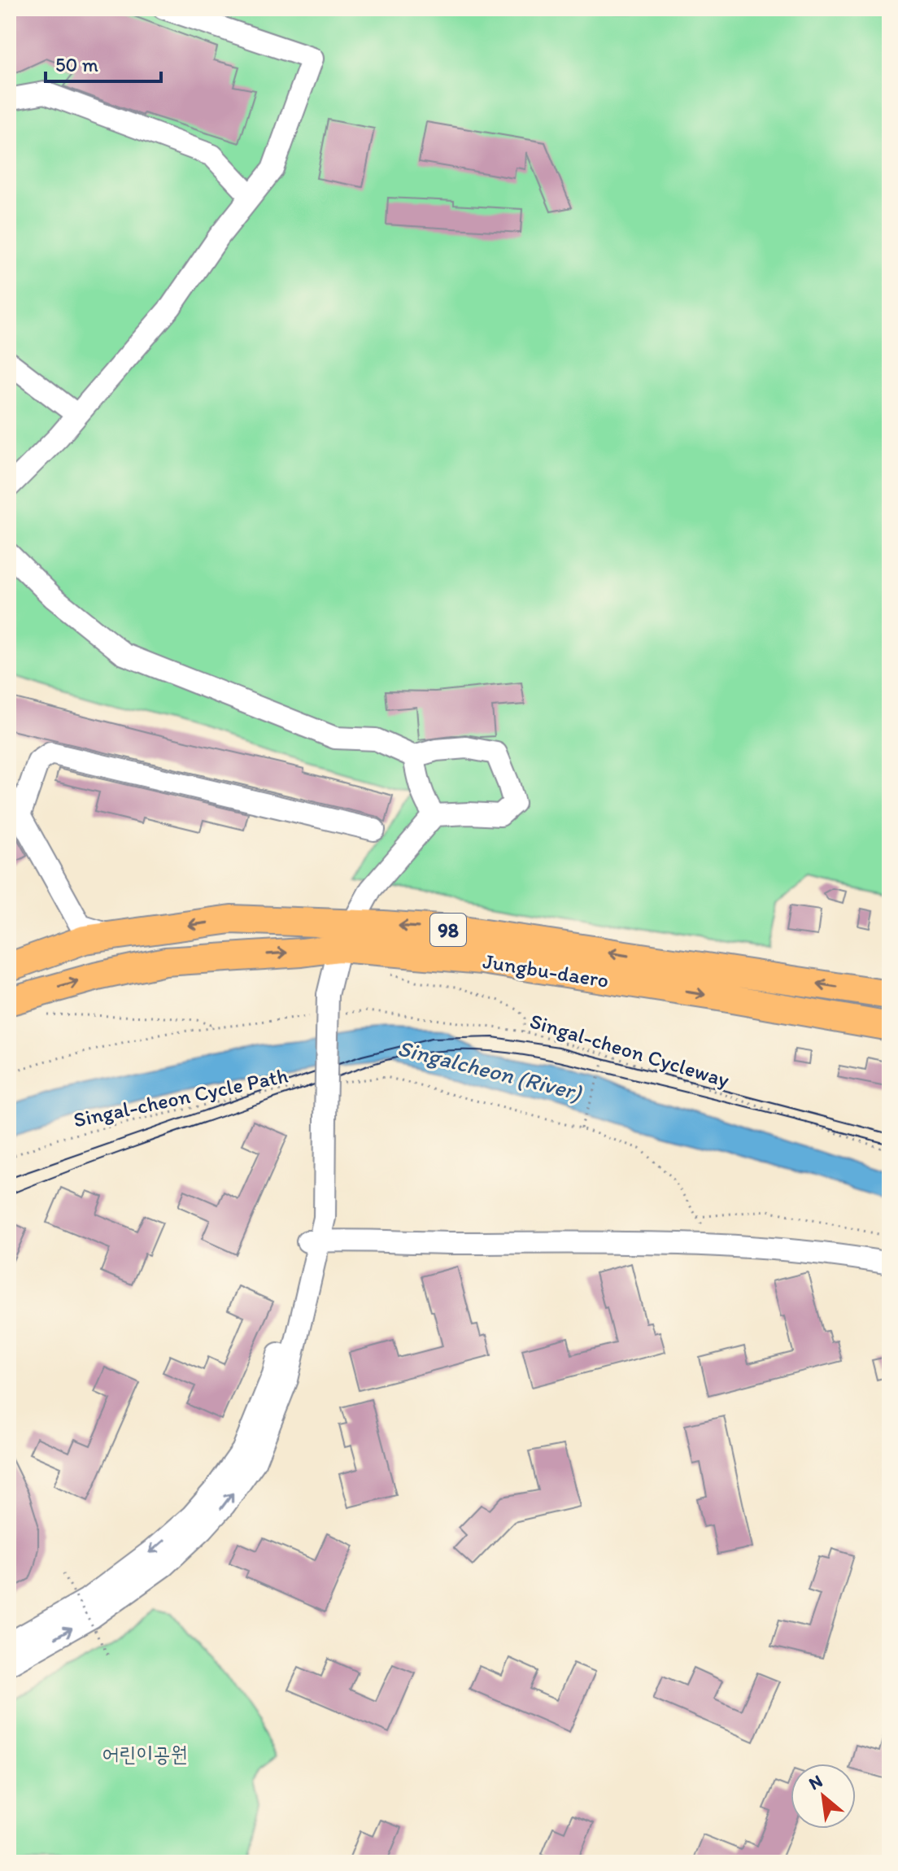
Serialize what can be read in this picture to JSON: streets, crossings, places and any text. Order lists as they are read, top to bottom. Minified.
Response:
{"streets":{"main road":["98","Jungbu-daero"],"path":["Singal-cheon Cycleway","Singal-cheon Cycle Path"]},"water":["Singalcheon (River)"],"parks":["어린이공원"],"scale_bar":"50 m","north":"top left"}
